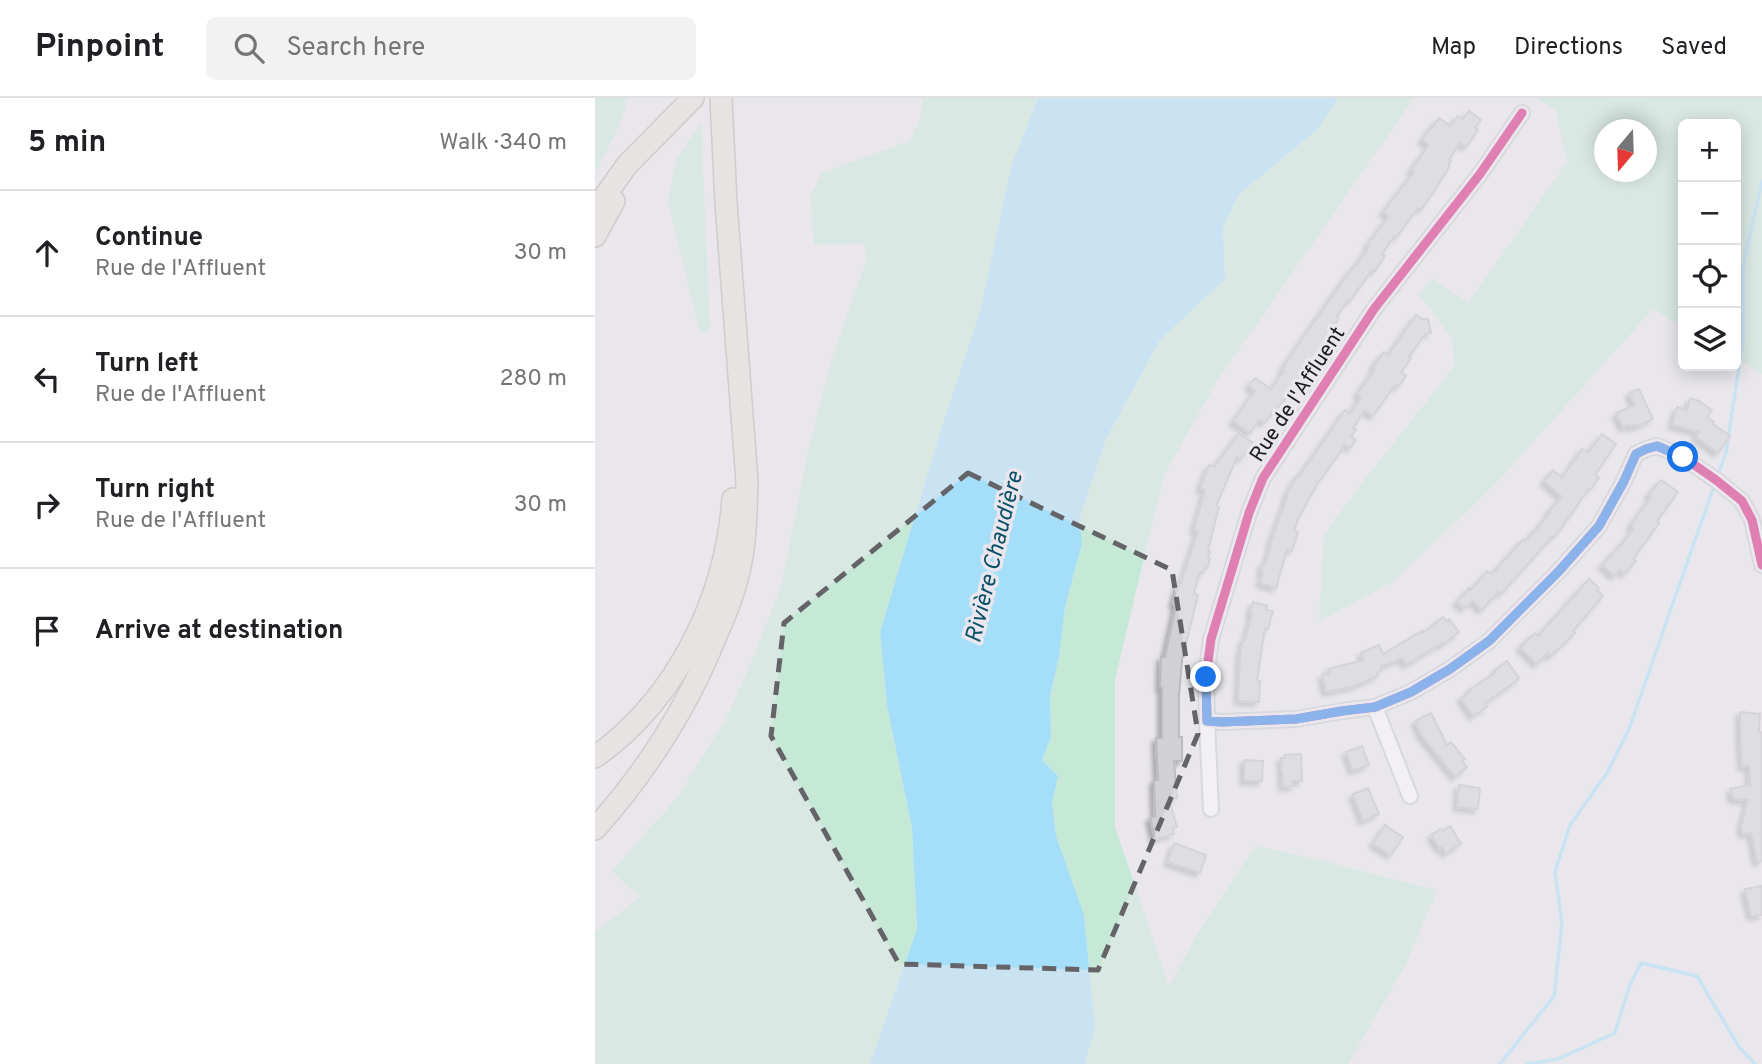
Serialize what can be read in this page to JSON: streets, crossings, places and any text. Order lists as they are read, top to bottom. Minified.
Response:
{"streets":{"street":["Rue de l'Affluent"]},"water":["Rivière Chaudière"],"north":"bottom","page":{"header":"Pinpoint","search":"Search here","nav":["Map","Directions","Saved"],"heading":["5 min","Walk · 340 m"],"map_buttons":["+","−"],"list":[["Continue","Rue de l'Affluent","30 m"],["Turn left","Rue de l'Affluent","280 m"],["Turn right","Rue de l'Affluent","30 m"],"Arrive at destination"]}}
